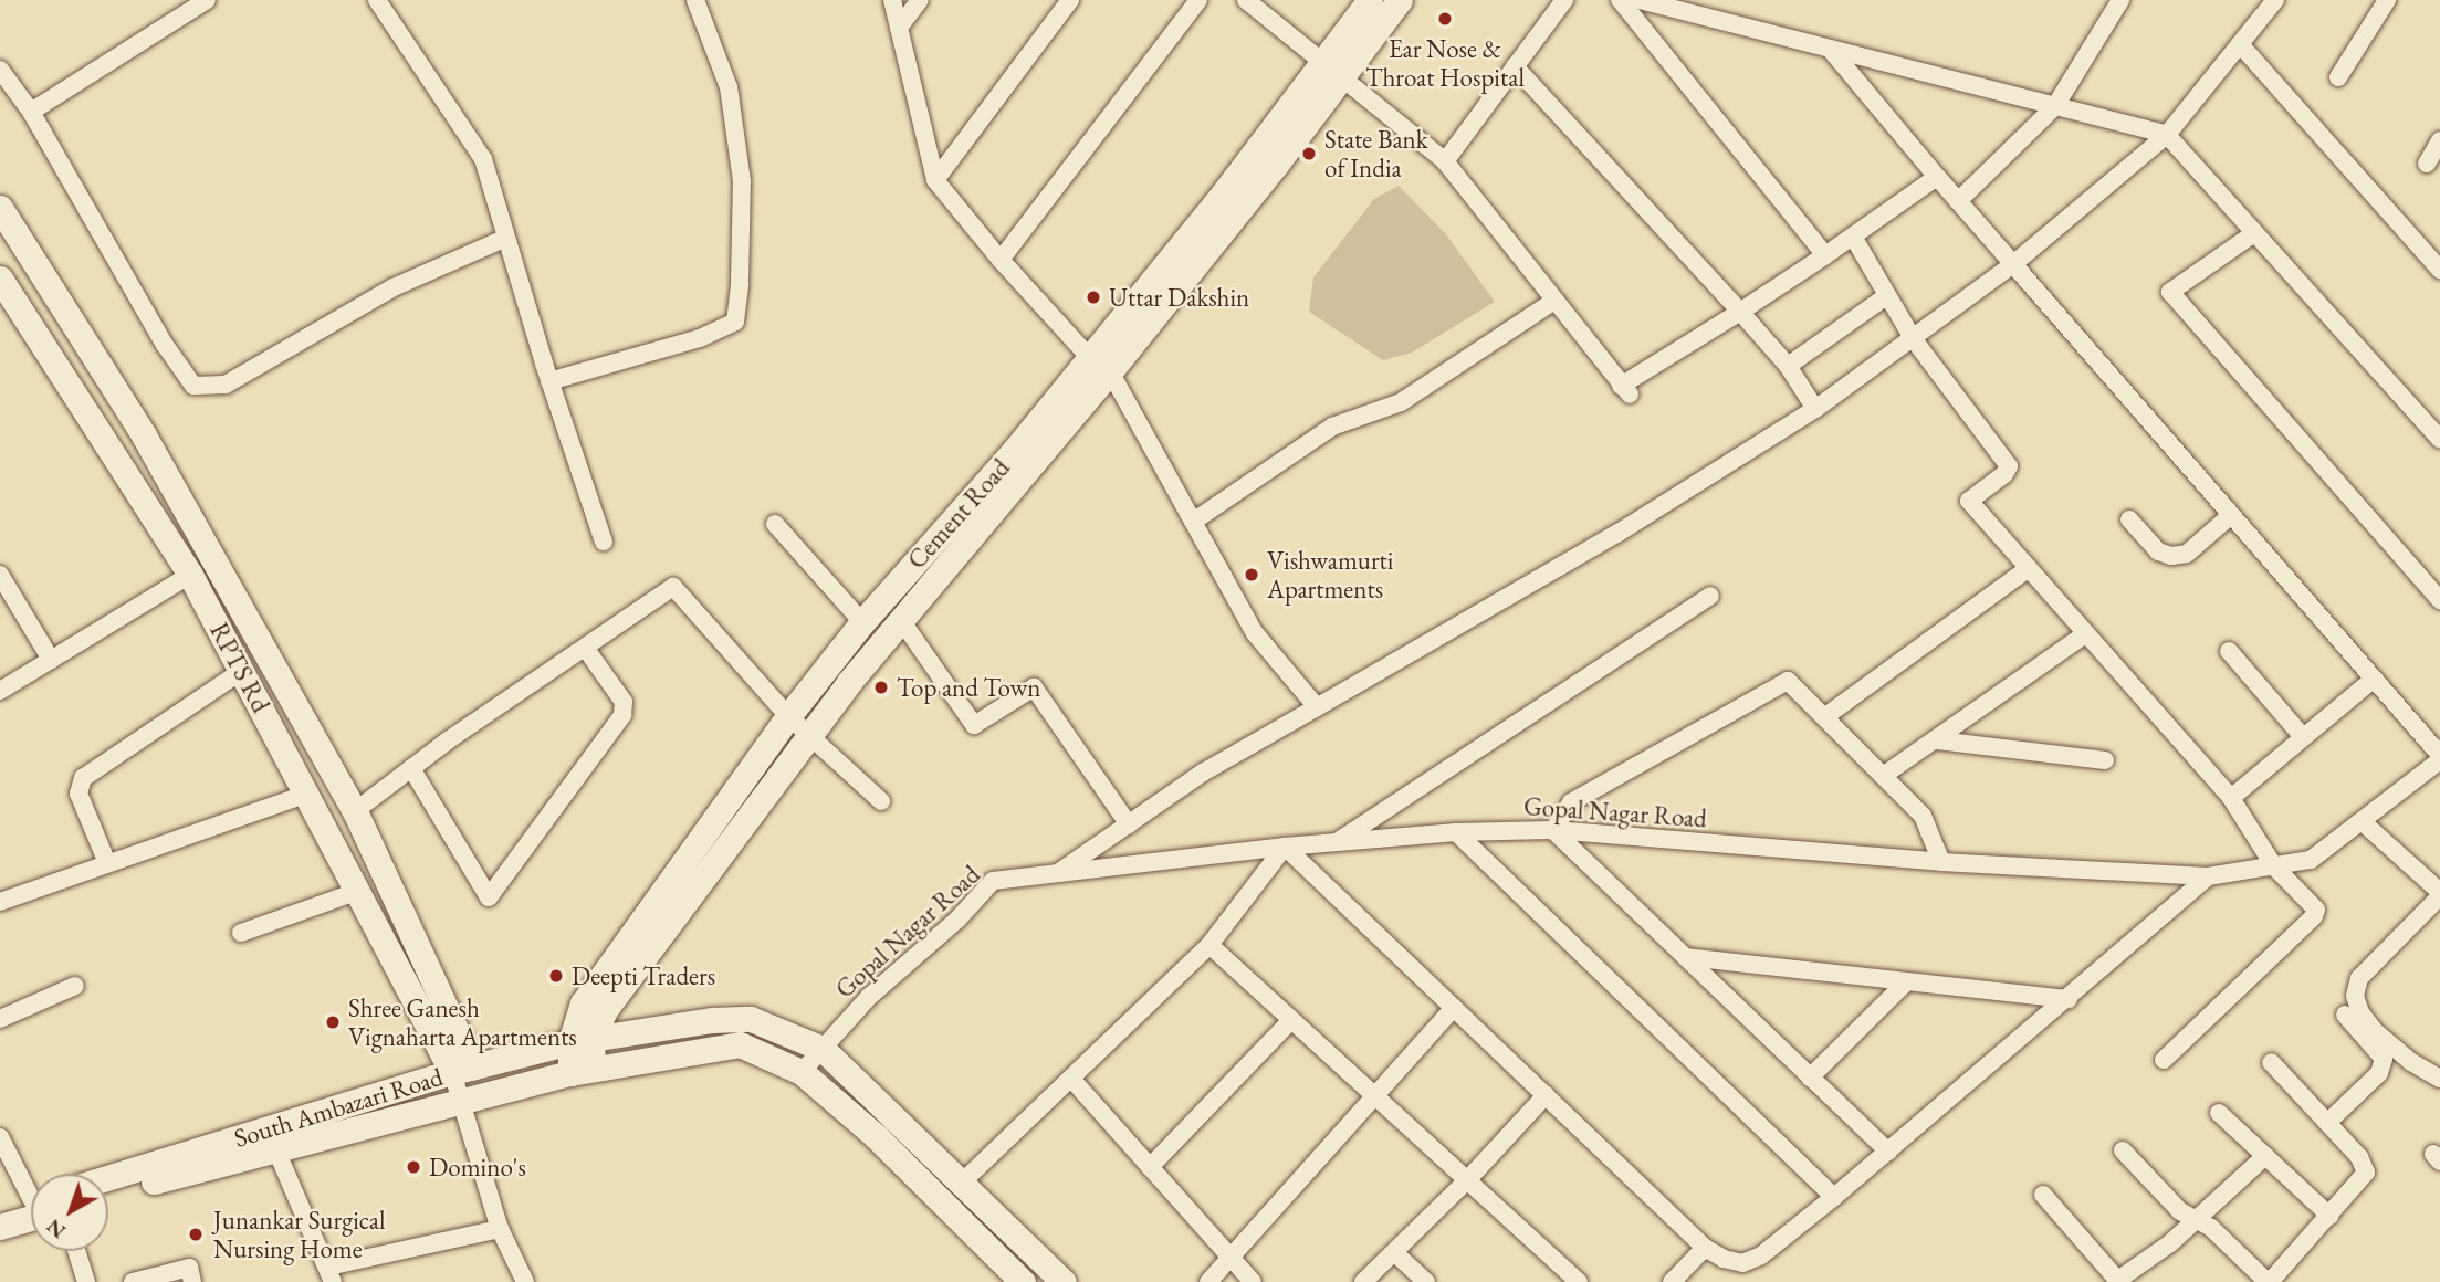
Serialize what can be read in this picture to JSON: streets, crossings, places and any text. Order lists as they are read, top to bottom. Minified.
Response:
{"streets":{"main road":["Cement Road","RPTS Rd","South Ambazari Road"],"street":["Gopal Nagar Road"]},"crossings":[["Cement Road","South Ambazari Road"],["RPTS Rd","South Ambazari Road"],["Gopal Nagar Road","South Ambazari Road"]],"places":["Ear Nose & Throat Hospital","State Bank of India","Uttar Dakshin","Vishwamurti Apartments","Top and Town","Deepti Traders","Shree Ganesh Vignaharta Apartments","Domino's","Junankar Surgical Nursing Home"],"north":"bottom left"}
